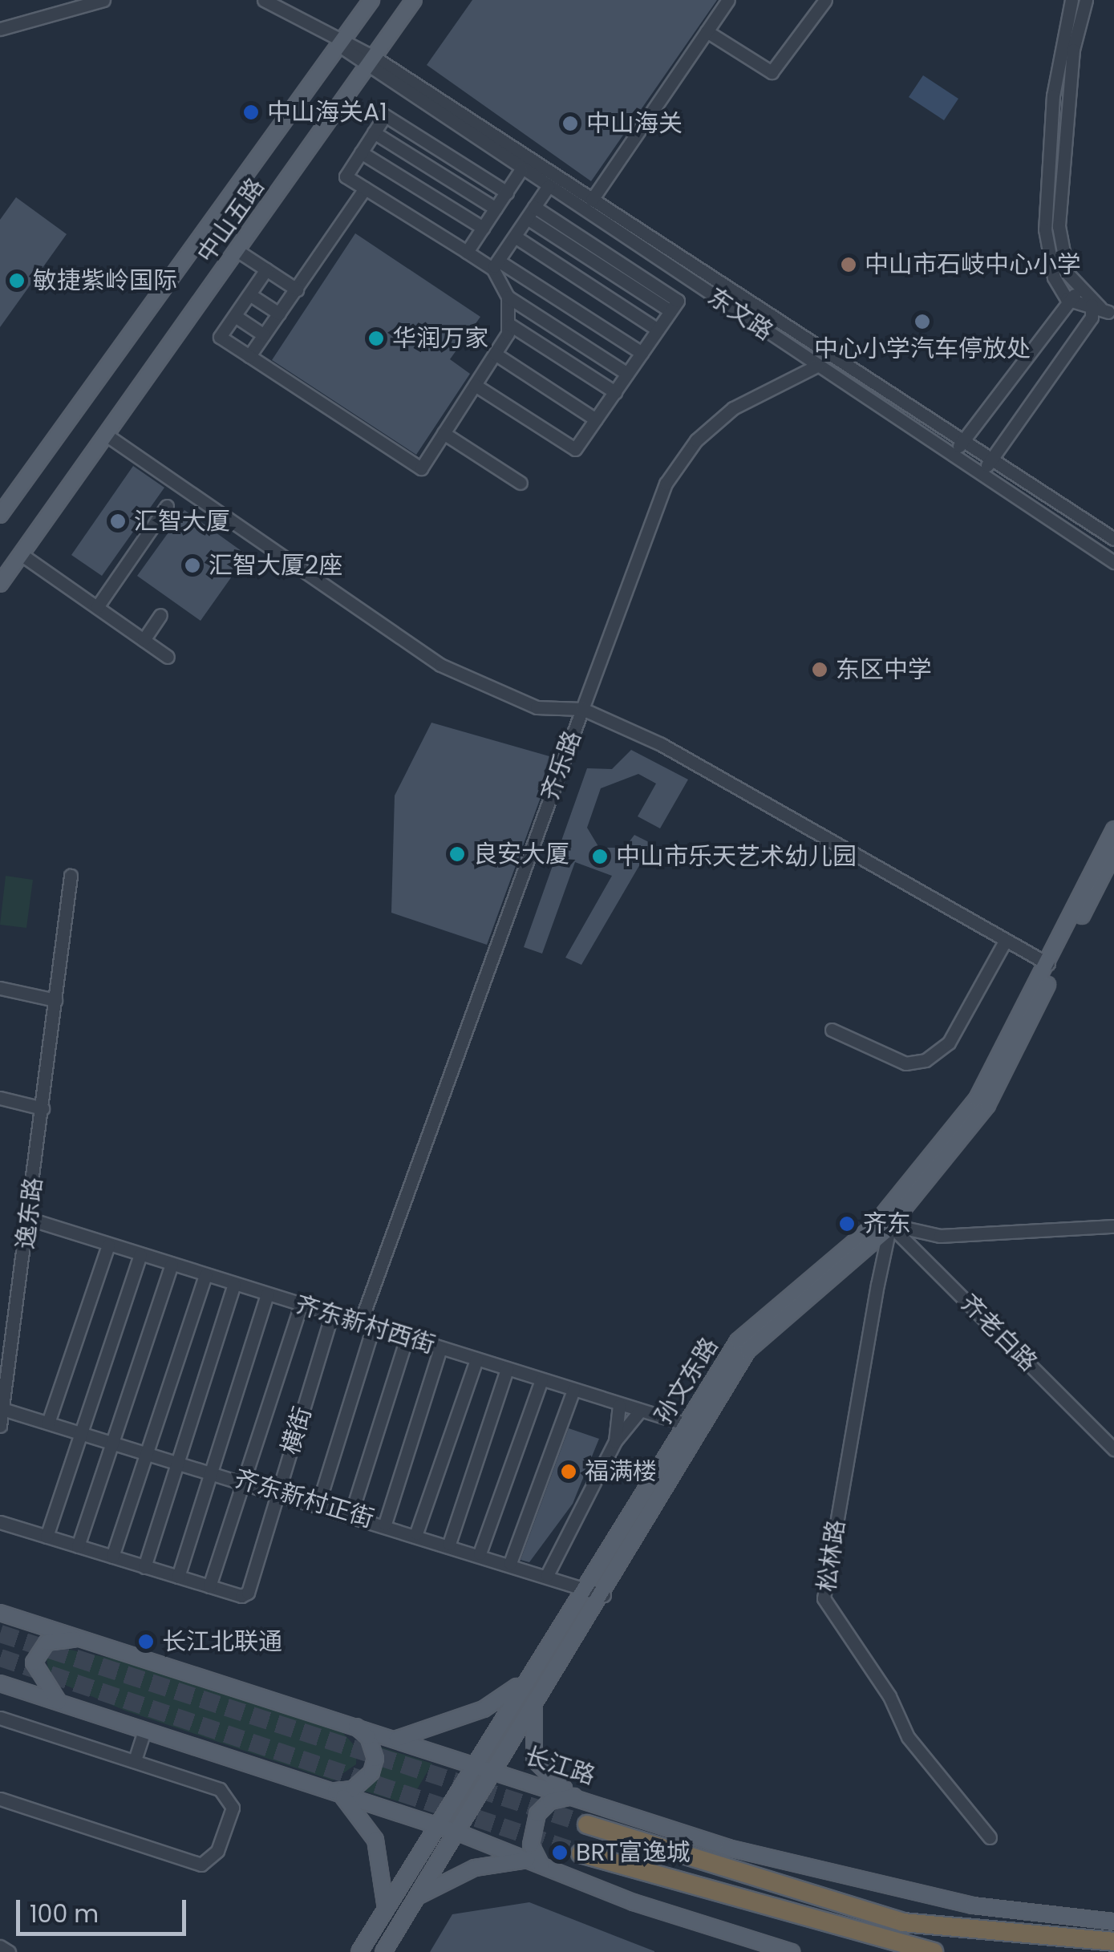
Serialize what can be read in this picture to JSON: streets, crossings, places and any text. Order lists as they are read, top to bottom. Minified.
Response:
{"streets":{"highway":["长江路"],"main road":["中山五路","孙文东路"],"street":["东文路","齐乐路","逸东路","齐东新村西街","齐老白路","横街","齐东新村正街","松林路"]},"crossings":[["中山五路","东文路"],["齐乐路","齐东新村西街"],["齐乐路","孙文东路"],["逸东路","齐东新村西街"],["逸东路","齐东新村正街"],["齐东新村西街","孙文东路"],["齐东新村西街","横街"],["齐老白路","孙文东路"],["齐老白路","松林路"],["孙文东路","齐东新村正街"],["孙文东路","松林路"],["孙文东路","长江路"],["横街","齐东新村正街"]],"places":["中山海关A1","中山海关","中山市石岐中心小学","敏捷紫岭国际","中心小学汽车停放处","华润万家","汇智大厦","汇智大厦2座","东区中学","良安大厦","中山市乐天艺术幼儿园","齐东","福满楼","长江北联通","BRT富逸城"],"scale_bar":"100 m"}
